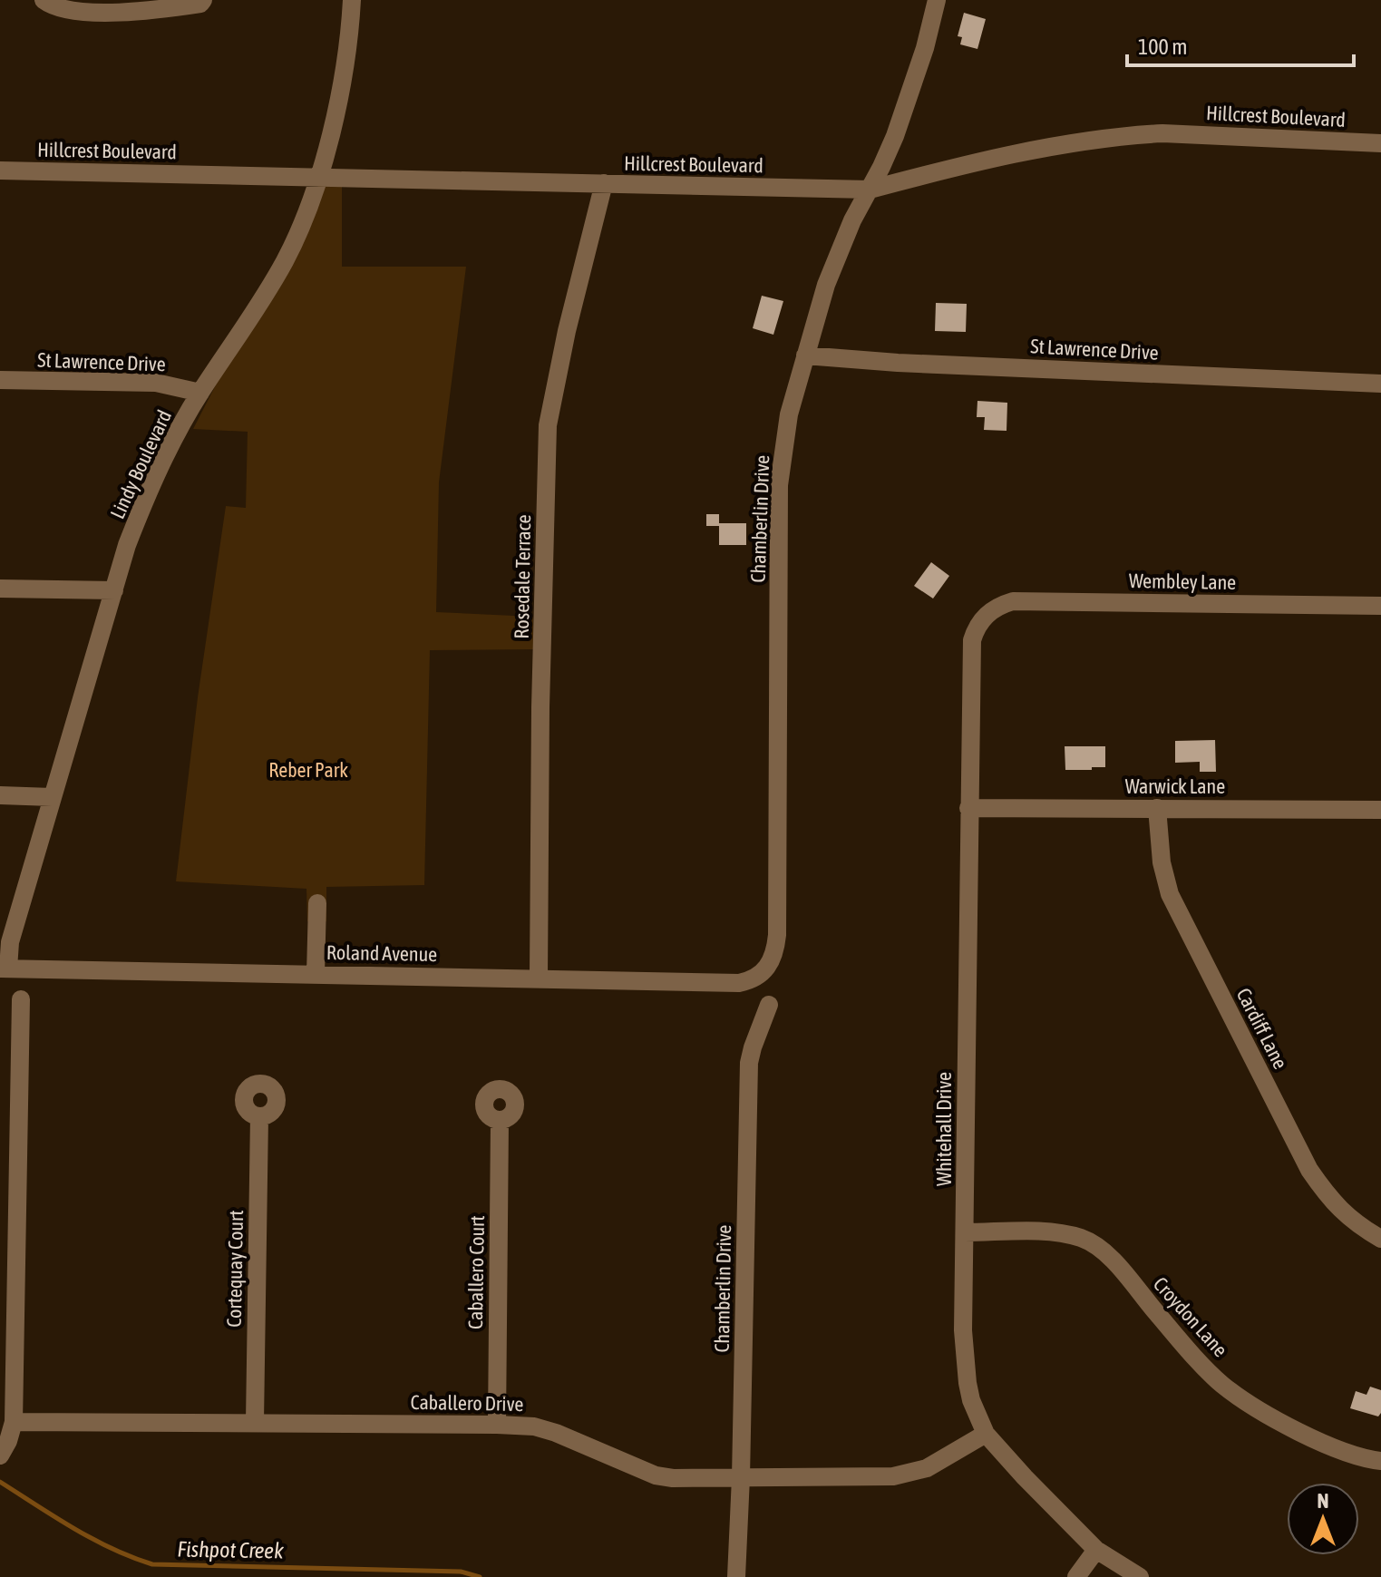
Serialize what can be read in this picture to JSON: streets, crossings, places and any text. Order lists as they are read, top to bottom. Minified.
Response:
{"streets":{"street":["Hillcrest Boulevard","St Lawrence Drive","Lindy Boulevard","Chamberlin Drive","Rosedale Terrace","Wembley Lane","Warwick Lane","Roland Avenue","Cardiff Lane","Whitehall Drive","Cortequay Court","Caballero Court","Croydon Lane","Caballero Drive"]},"crossings":[["Hillcrest Boulevard","Lindy Boulevard"],["Hillcrest Boulevard","Chamberlin Drive"],["Hillcrest Boulevard","Rosedale Terrace"],["St Lawrence Drive","Lindy Boulevard"],["St Lawrence Drive","Chamberlin Drive"],["Lindy Boulevard","Roland Avenue"],["Chamberlin Drive","Roland Avenue"],["Chamberlin Drive","Caballero Drive"],["Rosedale Terrace","Roland Avenue"],["Wembley Lane","Whitehall Drive"],["Warwick Lane","Cardiff Lane"],["Warwick Lane","Whitehall Drive"],["Whitehall Drive","Croydon Lane"],["Whitehall Drive","Caballero Drive"],["Cortequay Court","Caballero Drive"],["Caballero Court","Caballero Drive"]],"water":["Fishpot Creek"],"parks":["Reber Park"],"scale_bar":"100 m","north":"top"}
